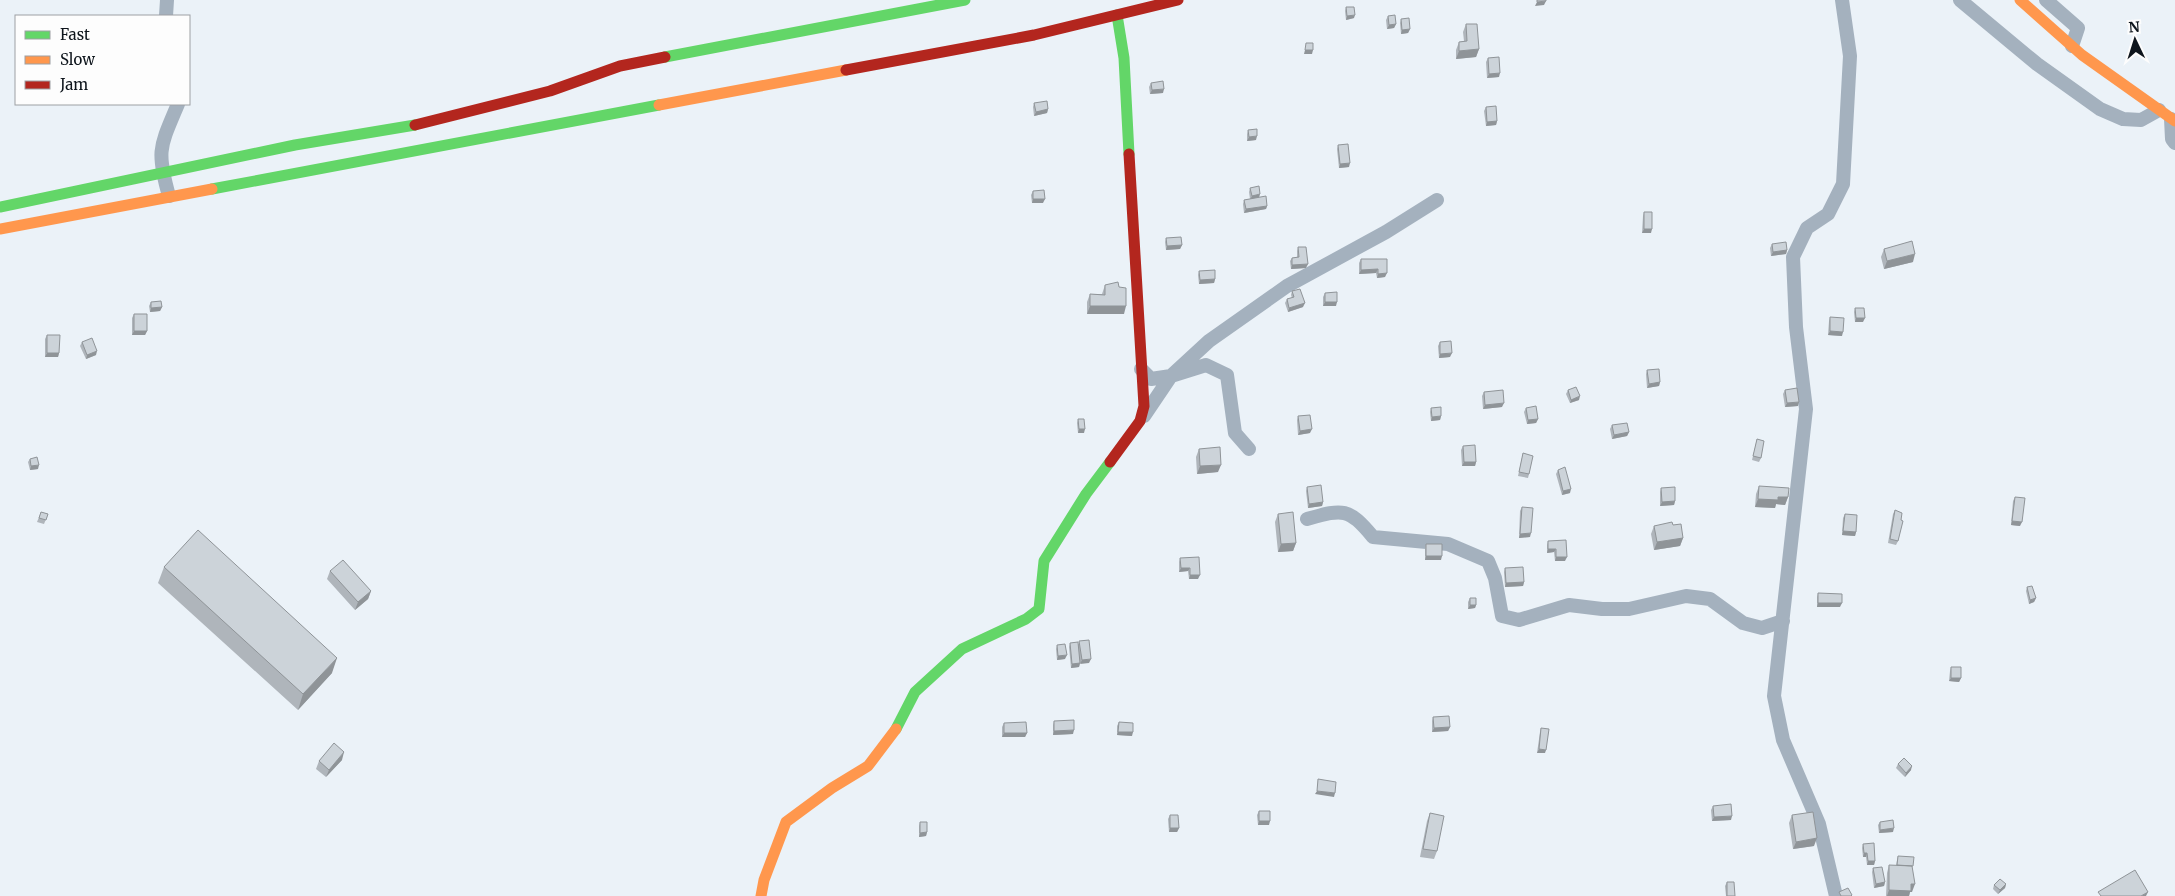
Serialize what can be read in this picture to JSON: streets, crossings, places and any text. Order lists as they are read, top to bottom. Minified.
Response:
{"legend":["Fast","Slow","Jam"],"north":"top"}
